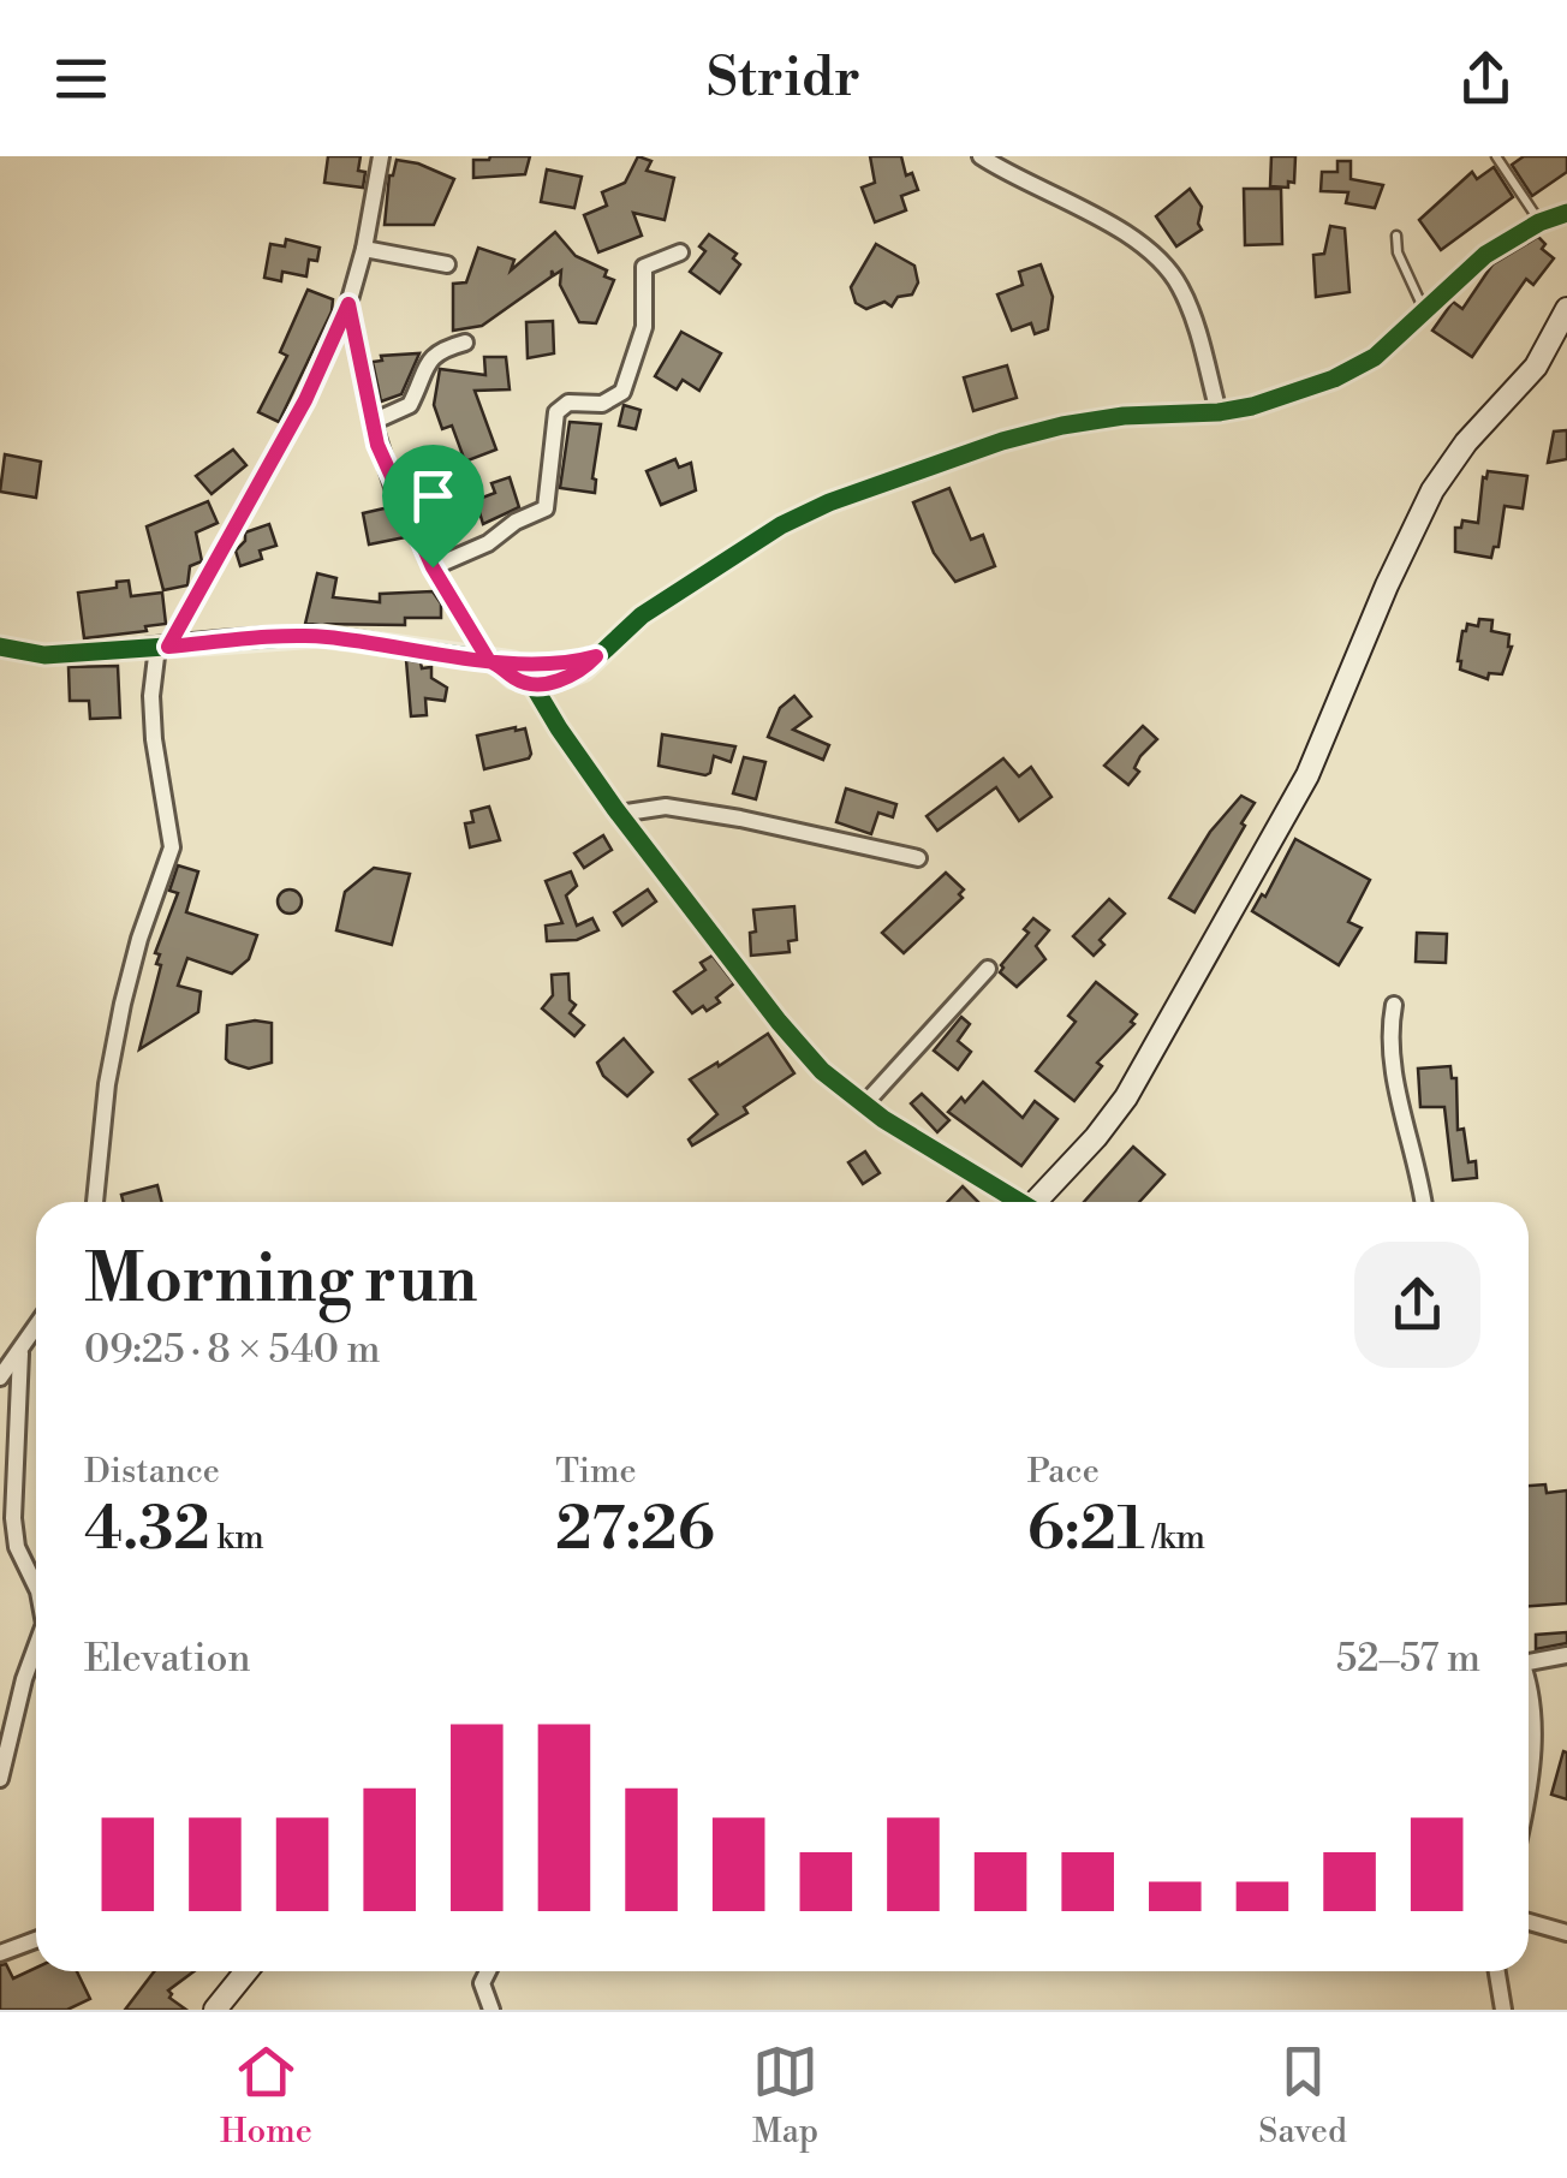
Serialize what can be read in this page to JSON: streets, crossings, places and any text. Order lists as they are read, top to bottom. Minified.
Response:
{"page":{"header":"Stridr","heading":["Morning run","09:25 · 8 × 540 m"],"stats":[["Distance","4.32 km"],["Time","27:26"],["Pace","6:21 /km"]],"chart":["Elevation","52–57 m"],"tabs":["Home","Map","Saved"]}}
